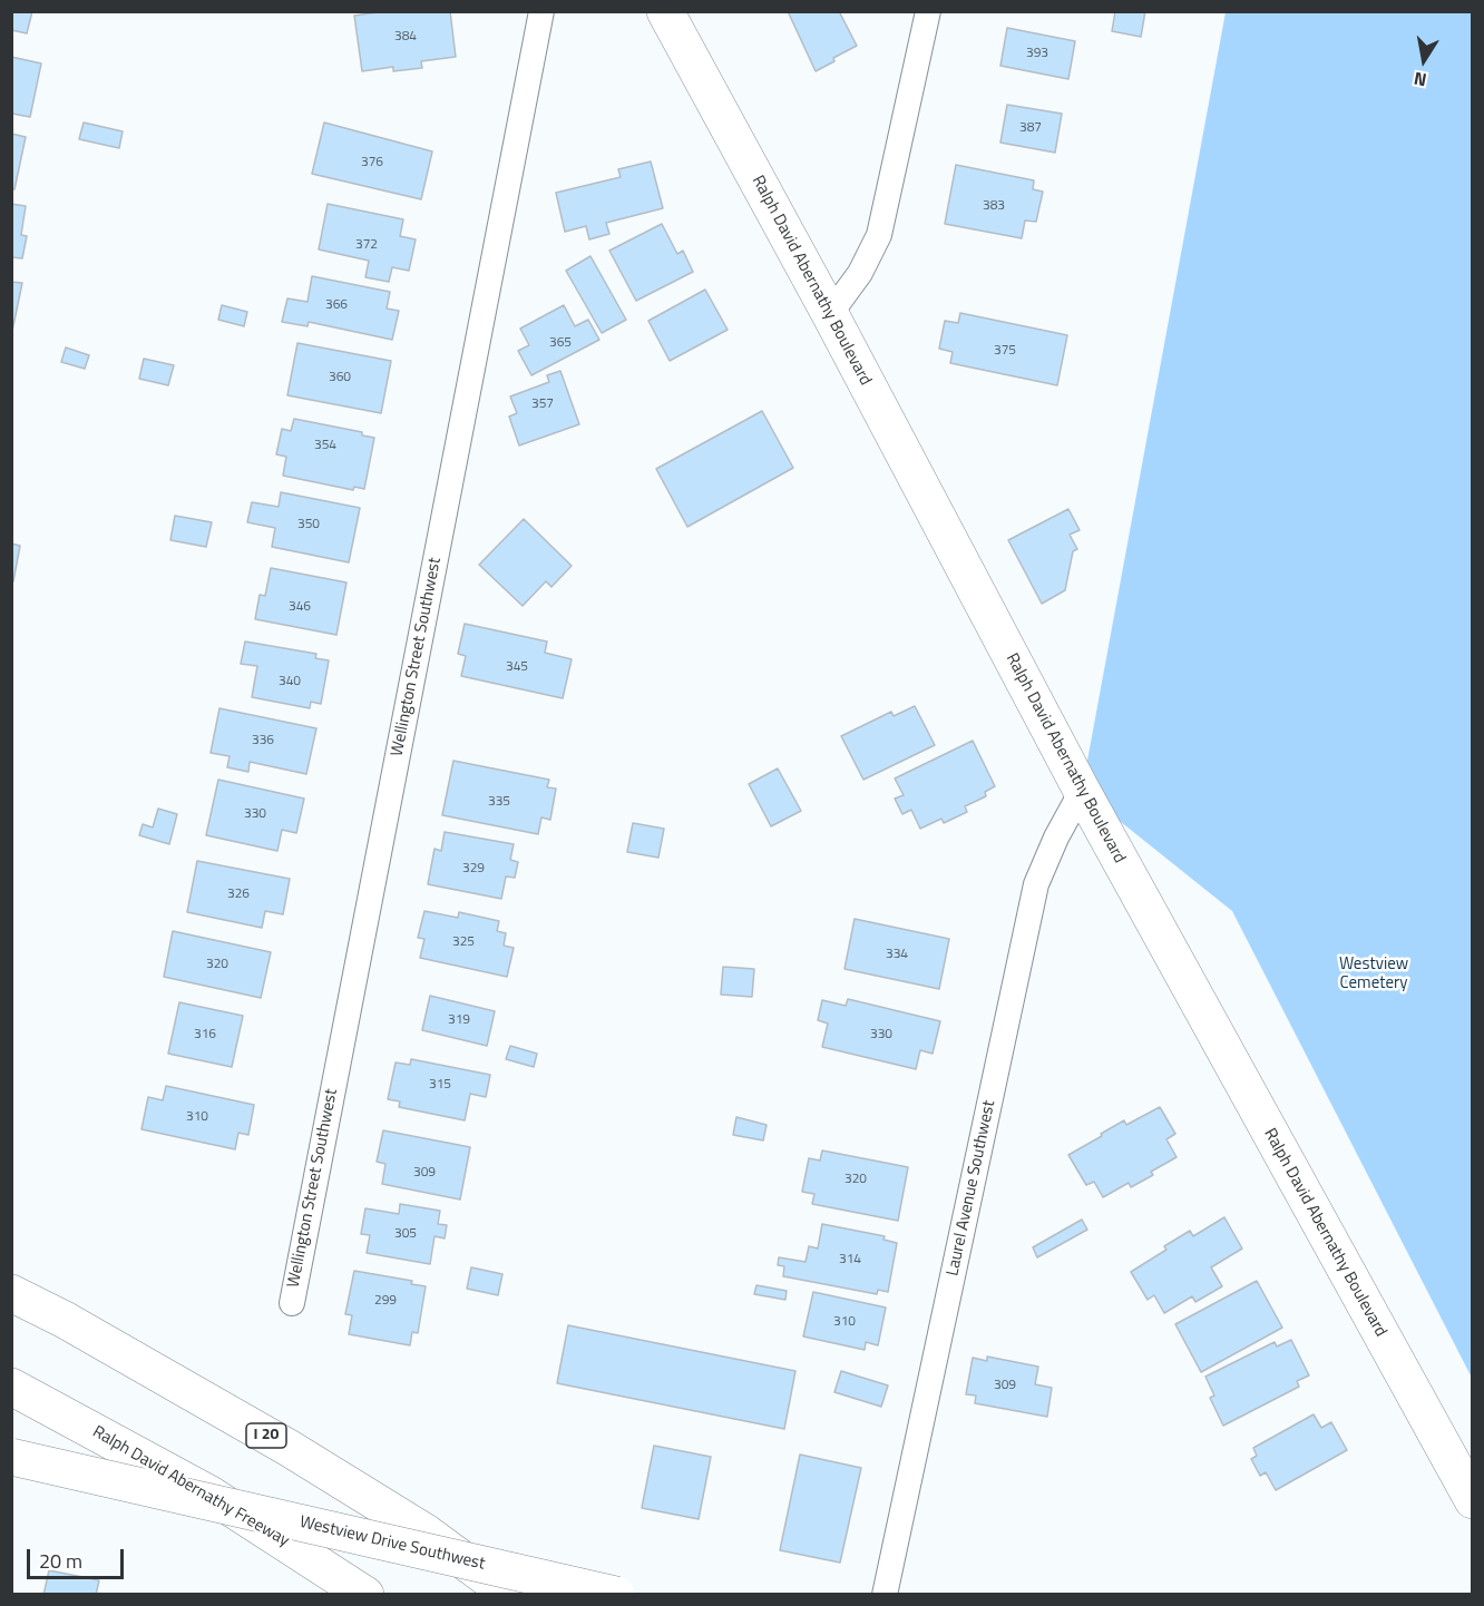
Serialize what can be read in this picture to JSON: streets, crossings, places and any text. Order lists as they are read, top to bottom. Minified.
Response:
{"streets":{"main road":["Ralph David Abernathy Boulevard","I 20","Ralph David Abernathy Freeway","Westview Drive Southwest"],"street":["Wellington Street Southwest","Laurel Avenue Southwest"]},"crossings":[["Ralph David Abernathy Boulevard","Laurel Avenue Southwest"]],"parks":["Westview Cemetery"],"house_numbers":["384","393","387","376","383","372","366","365","375","360","357","354","350","346","345","340","336","335","330","329","326","325","334","320","319","316","330","315","310","309","320","305","314","299","310","309"],"scale_bar":"20 m","north":"bottom"}
